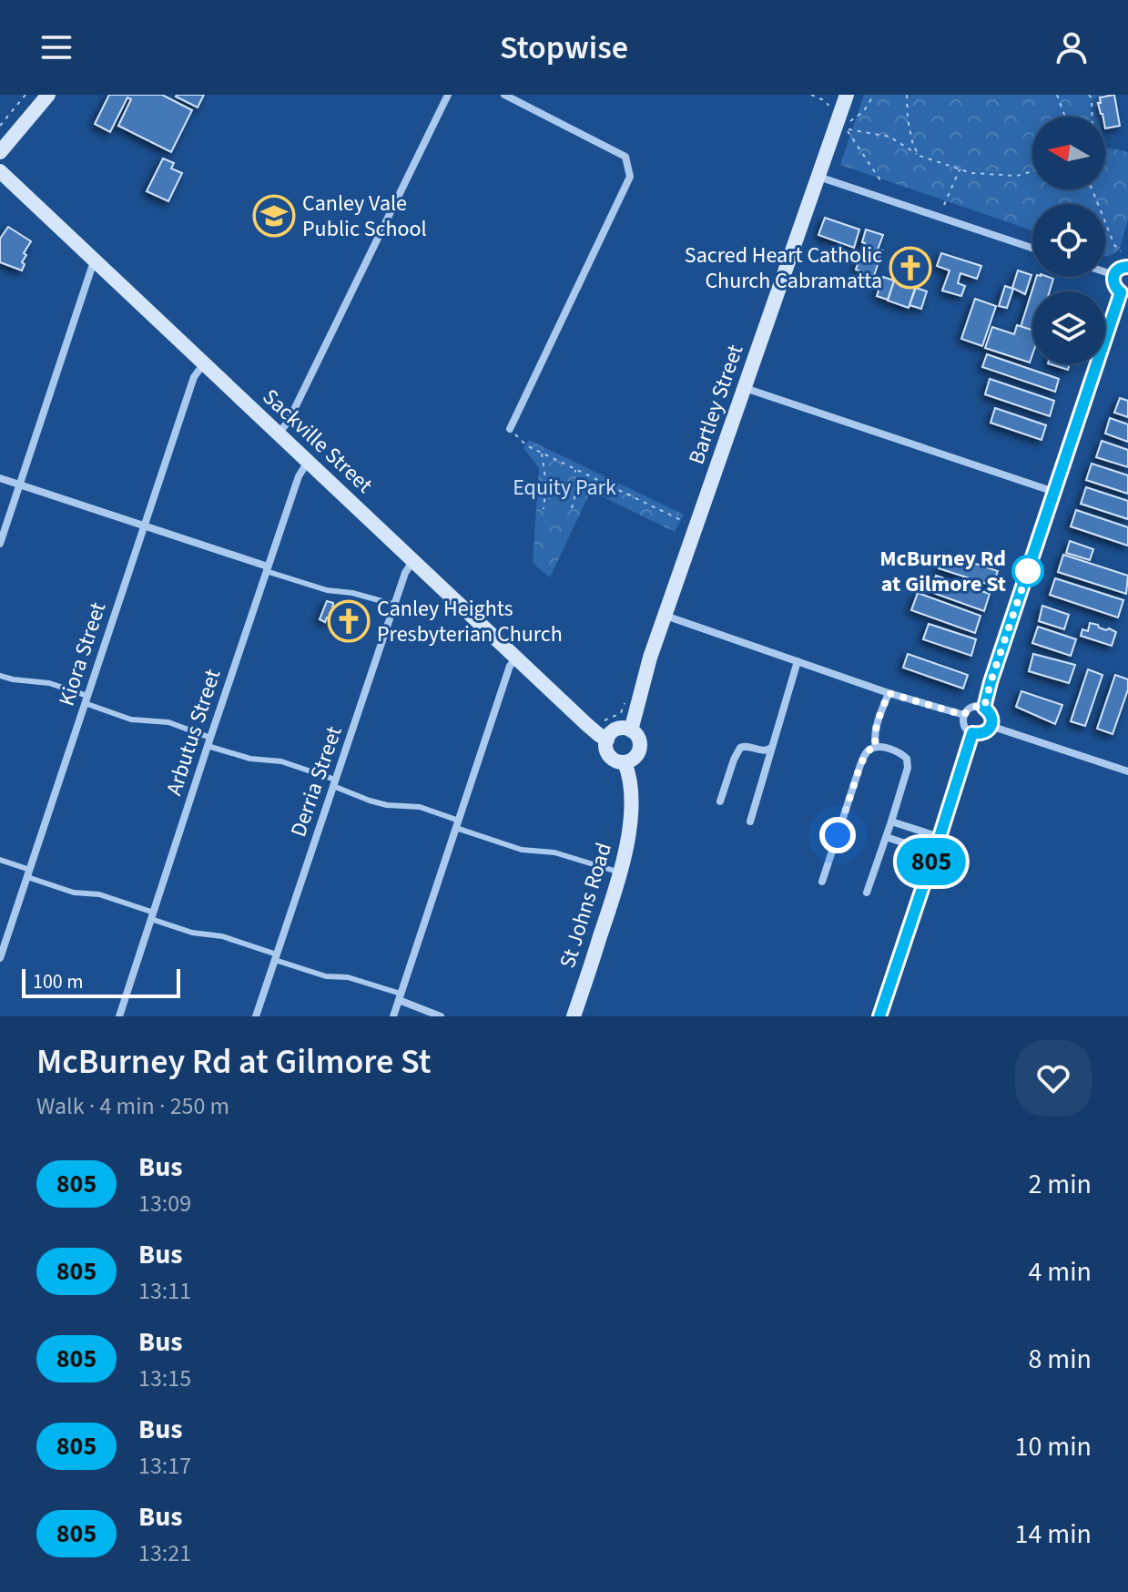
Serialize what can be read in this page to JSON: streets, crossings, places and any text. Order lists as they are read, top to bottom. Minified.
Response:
{"streets":{"main road":["Bartley Street","Sackville Street","St Johns Road"],"street":["Kiora Street","Arbutus Street","Derria Street"]},"crossings":[["Bartley Street","Sackville Street"],["Bartley Street","St Johns Road"],["Sackville Street","Kiora Street"],["Sackville Street","Arbutus Street"],["Sackville Street","Derria Street"],["Sackville Street","St Johns Road"]],"parks":["Equity Park"],"places":{"school or university":["Canley Vale Public School"],"church":["Sacred Heart Catholic Church Cabramatta","Canley Heights Presbyterian Church"],"other":["McBurney Rd at Gilmore St"]},"lines":["bus line 805"],"scale_bar":"100 m","north":"left","page":{"header":"Stopwise","on_map":"805","scale":"100 m","heading":["McBurney Rd at Gilmore St","Walk · 4 min · 250 m"],"list":[{"mark":"805","name":"Bus","note":"13:09","value":"2 min"},{"mark":"805","name":"Bus","note":"13:11","value":"4 min"},{"mark":"805","name":"Bus","note":"13:15","value":"8 min"},{"mark":"805","name":"Bus","note":"13:17","value":"10 min"},{"mark":"805","name":"Bus","note":"13:21","value":"14 min"}]}}
